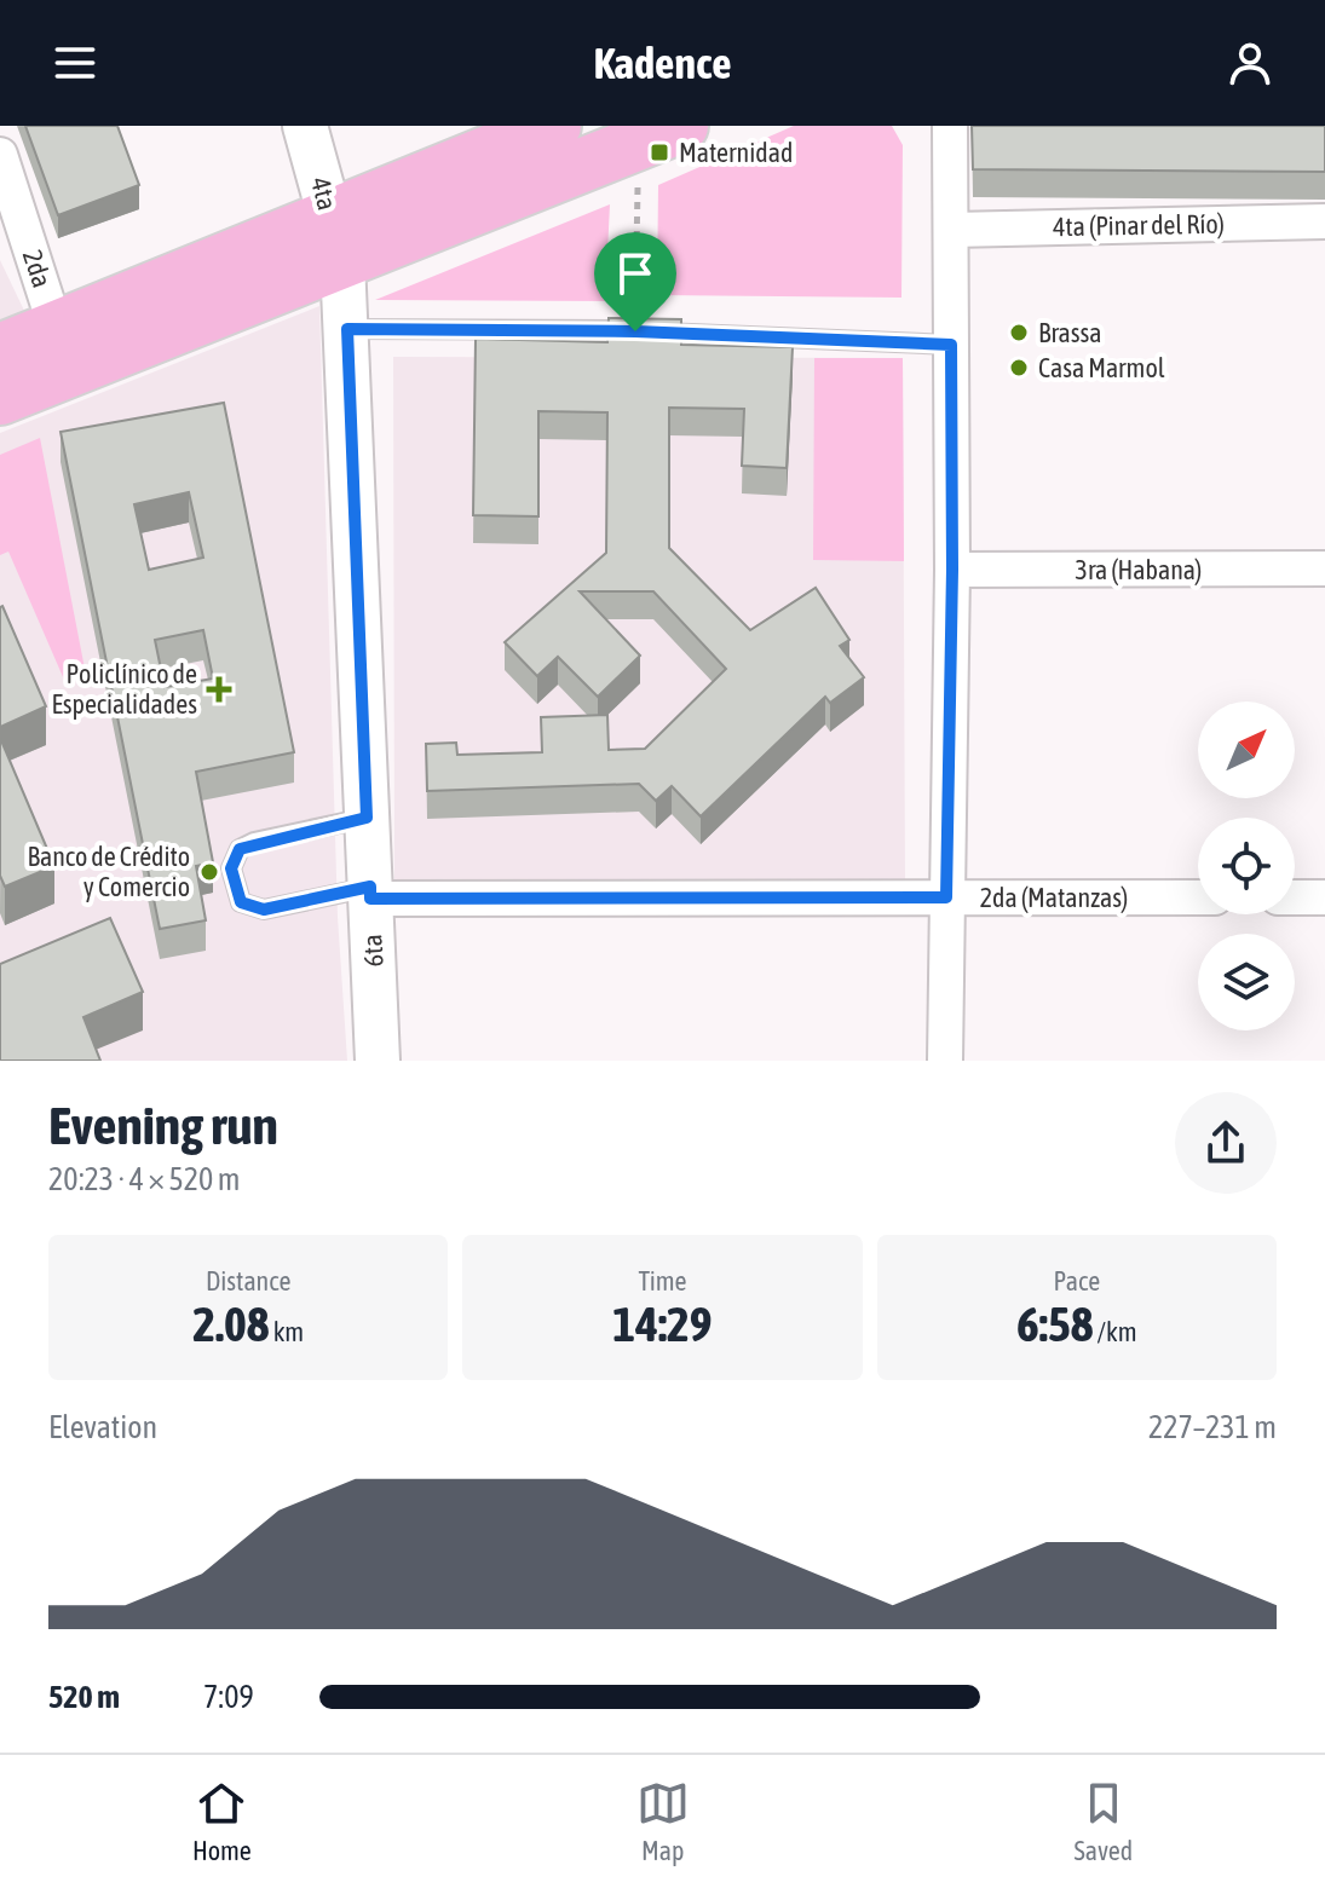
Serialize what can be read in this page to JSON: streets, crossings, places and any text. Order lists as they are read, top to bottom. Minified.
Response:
{"streets":{"street":["4ta","4ta (Pinar del Río)","2da","3ra (Habana)","2da (Matanzas)","6ta"]},"crossings":[["4ta","6ta"],["2da (Matanzas)","6ta"]],"places":{"transit":["Maternidad"],"other":["Brassa","Casa Marmol","Banco de Crédito y Comercio"],"health":["Policlínico de Especialidades"]},"north":"top right","page":{"header":"Kadence","heading":["Evening run","20:23 · 4 × 520 m"],"stats":[["Distance","2.08 km"],["Time","14:29"],["Pace","6:58 /km"]],"chart":["Elevation","227–231 m"],"list":[{"name":"520 m","note":"7:09"}],"tabs":["Home","Map","Saved"]}}
